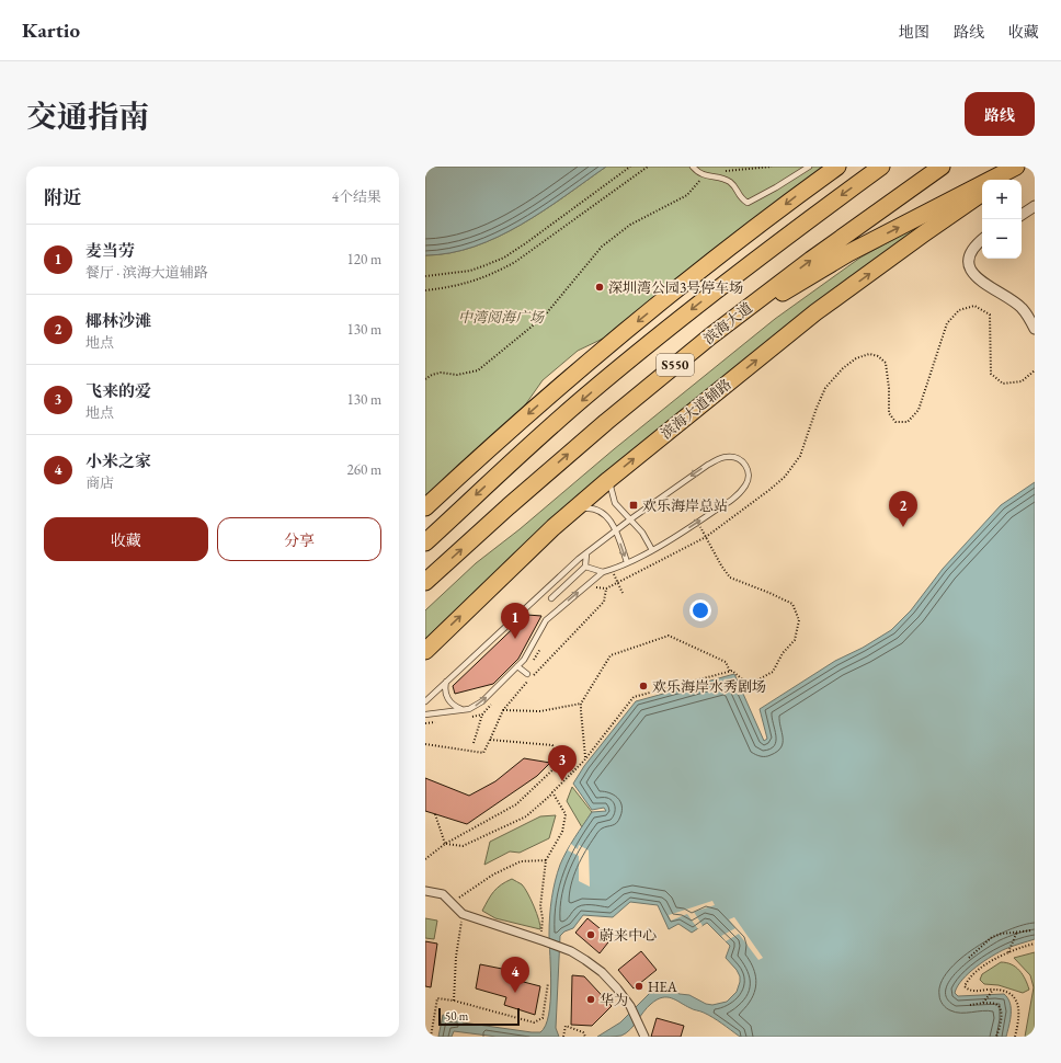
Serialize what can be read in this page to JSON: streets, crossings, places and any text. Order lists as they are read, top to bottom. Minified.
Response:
{"streets":{"main road":["滨海大道","S550","滨海大道辅路"]},"parks":["中湾阅海广场"],"places":{"other":["深圳湾公园3号停车场","欢乐海岸水秀剧场","蔚来中心","HEA","华为"],"transit":["欢乐海岸总站"]},"scale_bar":"50 m","page":{"header":"Kartio","nav":["地图","路线","收藏"],"title":"交通指南","buttons":["路线",["收藏","分享"]],"heading":["附近","4个结果"],"map_buttons":["+","−"],"list":[{"mark":"1","name":"麦当劳","note":"餐厅 · 滨海大道辅路","value":"120 m"},{"mark":"2","name":"椰林沙滩","note":"地点","value":"130 m"},{"mark":"3","name":"飞来的爱","note":"地点","value":"130 m"},{"mark":"4","name":"小米之家","note":"商店","value":"260 m"}],"pins":["2","1","3","4"],"scale":"50 m"}}
